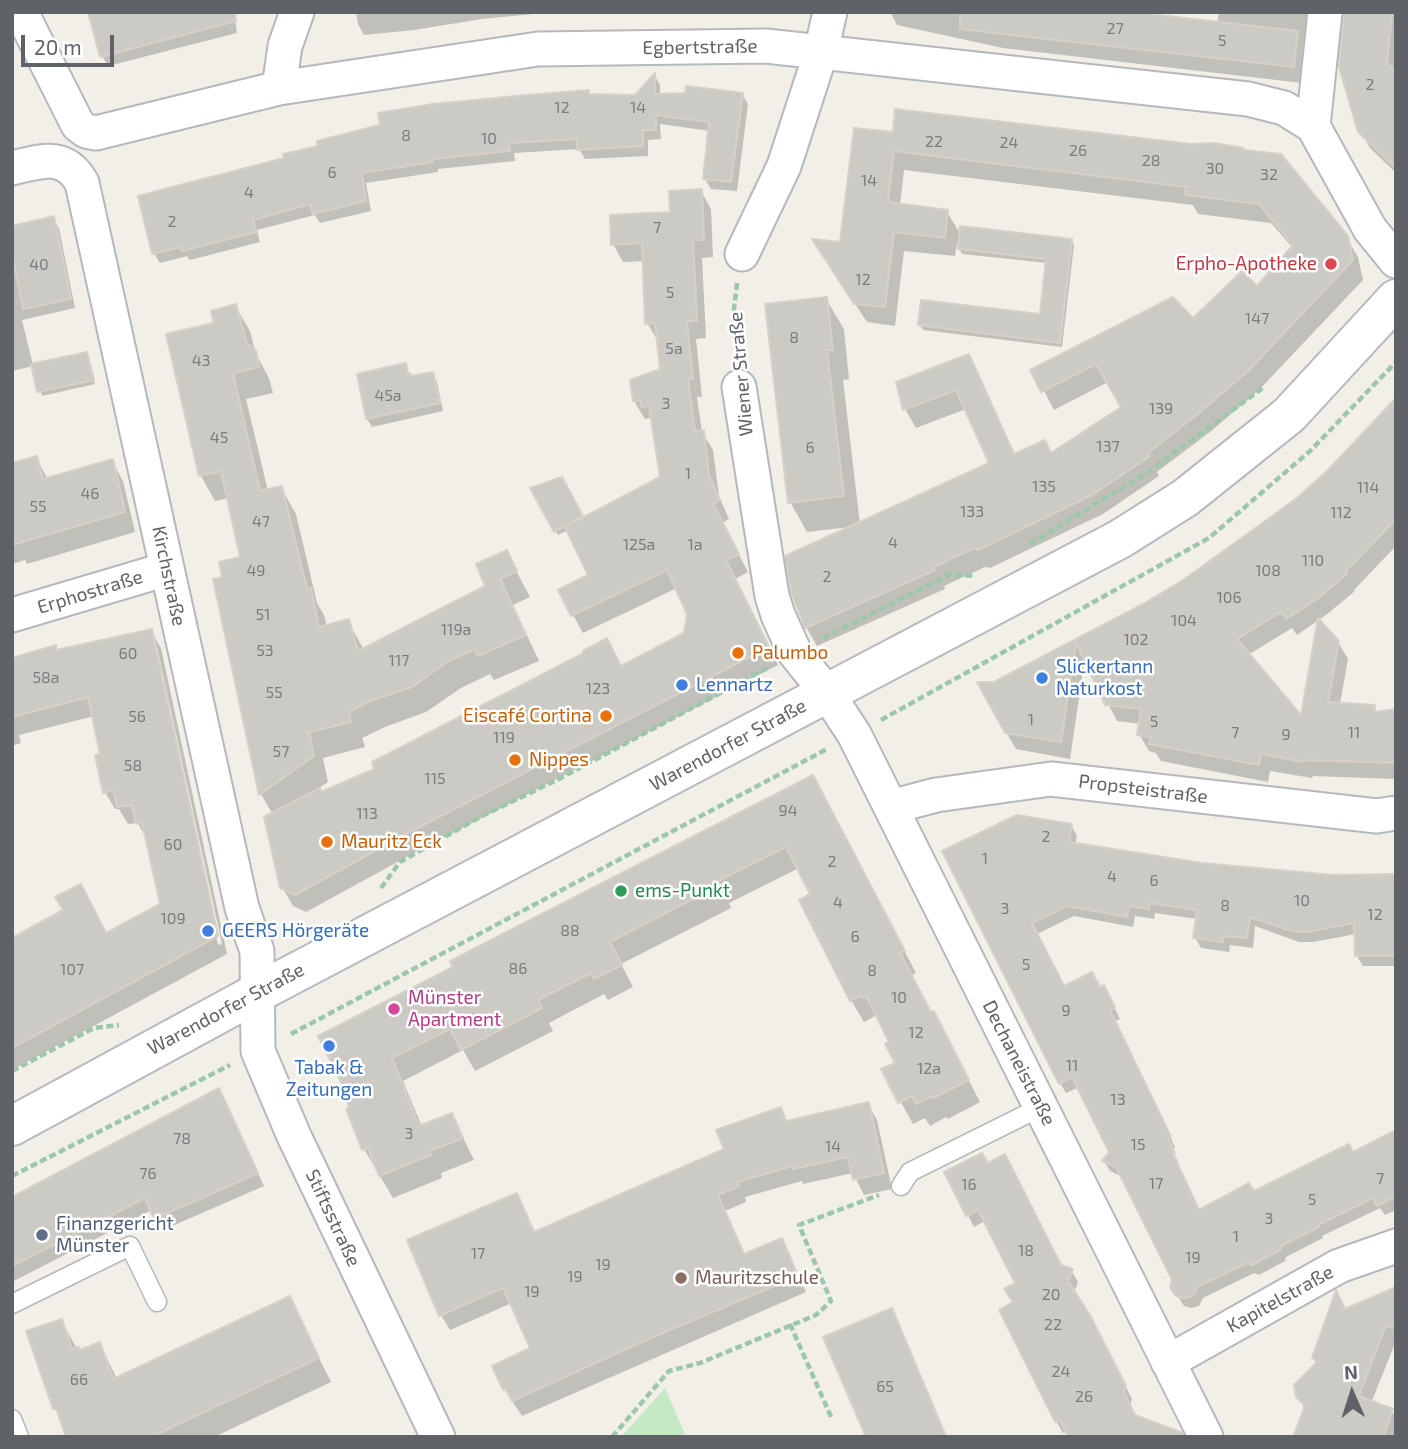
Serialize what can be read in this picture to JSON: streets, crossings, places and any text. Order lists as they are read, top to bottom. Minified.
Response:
{"streets":{"main road":["Warendorfer Straße"],"street":["Egbertstraße","Wiener Straße","Kirchstraße","Erphostraße","Propsteistraße","Dechaneistraße","Stiftsstraße","Kapitelstraße"]},"crossings":[["Wiener Straße","Warendorfer Straße"],["Wiener Straße","Dechaneistraße"],["Kirchstraße","Erphostraße"],["Kirchstraße","Warendorfer Straße"],["Kirchstraße","Stiftsstraße"],["Warendorfer Straße","Dechaneistraße"],["Warendorfer Straße","Stiftsstraße"],["Propsteistraße","Dechaneistraße"],["Dechaneistraße","Kapitelstraße"]],"places":["Erpho-Apotheke","Palumbo","Slickertann Naturkost","Lennartz","Eiscafé Cortina","Nippes","Mauritz Eck","ems-Punkt","GEERS Hörgeräte","Münster Apartment","Tabak & Zeitungen","Finanzgericht Münster","Mauritzschule"],"house_numbers":["27","5","2","12","14","8","10","22","24","26","28","30","6","32","14","4","2","7","40","12","5","147","8","5a","43","45a","3","139","45","137","6","1","135","114","46","55","133","112","47","4","125a","1a","110","49","108","2","106","51","104","119a","102","53","60","117","58a","123","55","56","1","5","7","11","9","119","57","58","115","94","113","2","60","1","2","4","6","10","4","8","3","12","109","88","6","5","86","107","8","10","9","12","11","12a","13","3","78","15","14","76","7","17","16","5","3","1","18","17","19","19","19","19","20","22","24","66","65","26"],"scale_bar":"20 m","north":"top"}
